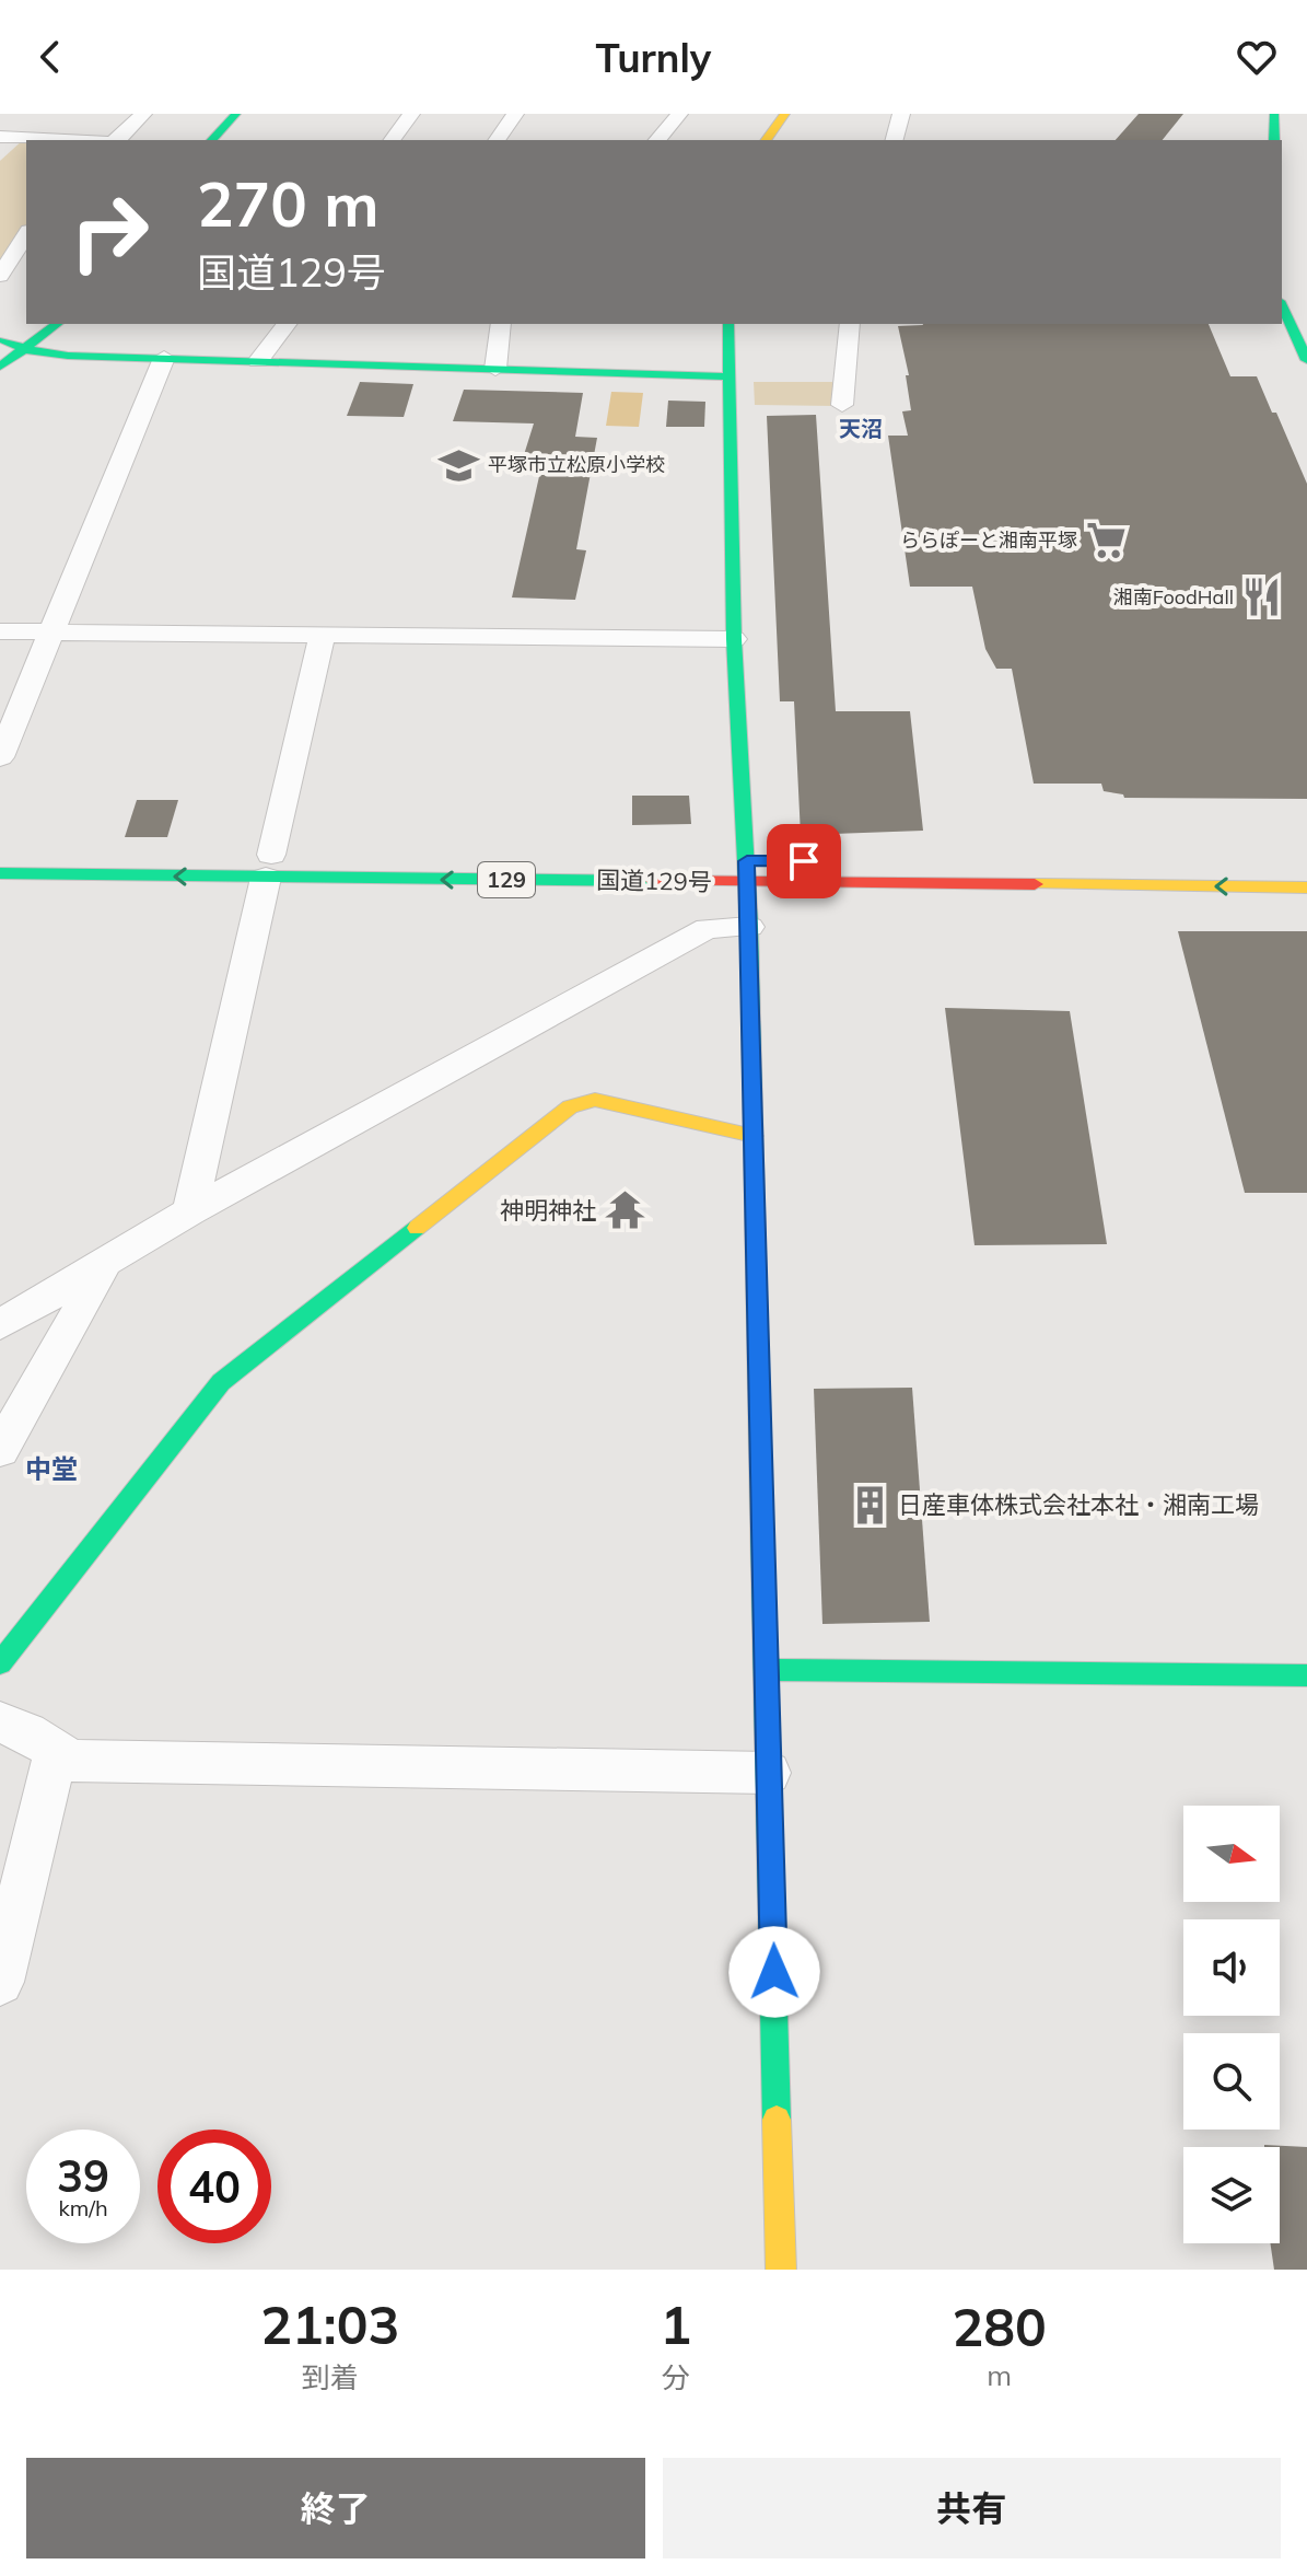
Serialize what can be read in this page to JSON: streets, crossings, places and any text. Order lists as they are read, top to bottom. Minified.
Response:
{"streets":{"main road":["129","国道129号"]},"one_way":["国道129号"],"districts":["天沼","中堂"],"places":{"school or university":["平塚市立松原小学校"],"supermarket":["ららぽーと湘南平塚"],"restaurant":["湘南FoodHall"],"temple":["神明神社"],"building":["日産車体株式会社本社・湘南工場"]},"north":"right","page":{"header":"Turnly","turn":["270 m","国道129号"],"speed":"39 km/h","limit":"40","eta":["21:03","到着","1","分","280","m"],"buttons":["終了","共有"]}}
